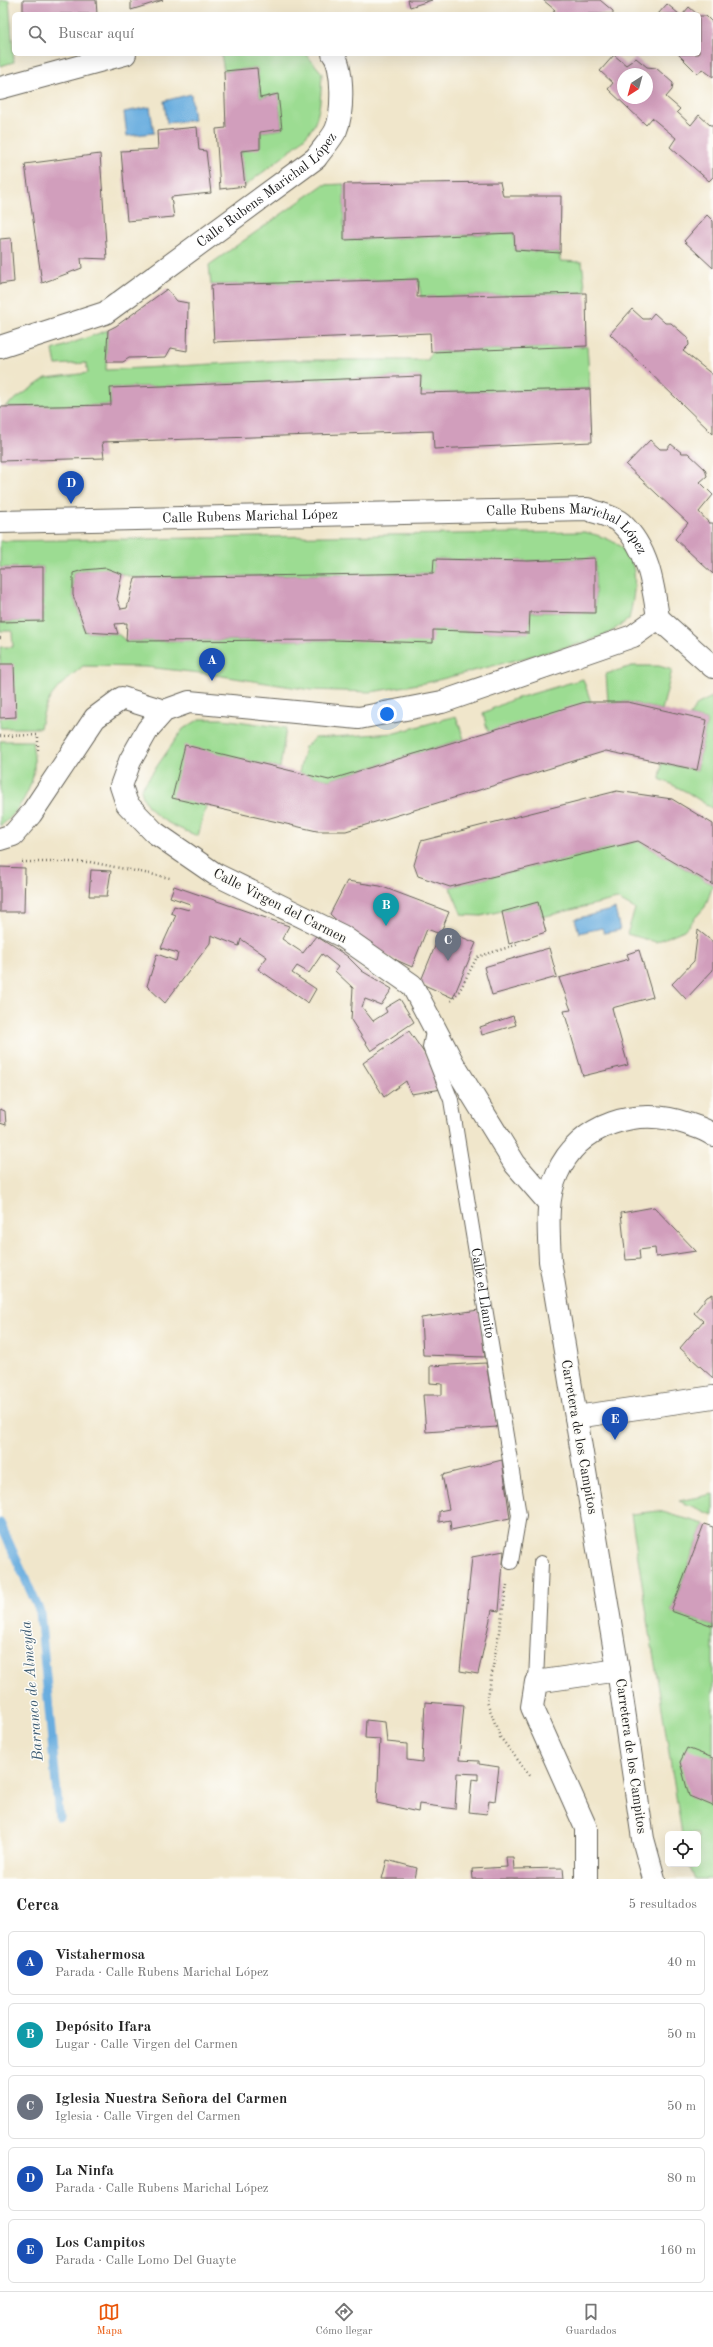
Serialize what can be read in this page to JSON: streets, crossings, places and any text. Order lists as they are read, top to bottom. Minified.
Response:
{"streets":{"street":["Calle Rubens Marichal López","Calle Virgen del Carmen","Carretera de los Campitos"],"lane":["Calle el Llanito"]},"crossings":[["Calle Virgen del Carmen","Calle el Llanito"],["Calle Virgen del Carmen","Carretera de los Campitos"]],"water":["Barranco de Almeyda"],"north":"bottom left","page":{"search":"Buscar aquí","pins":["D","A","B","C","E"],"heading":["Cerca","5 resultados"],"list":[{"mark":"A","name":"Vistahermosa","note":"Parada · Calle Rubens Marichal López","value":"40 m"},{"mark":"B","name":"Depósito Ifara","note":"Lugar · Calle Virgen del Carmen","value":"50 m"},{"mark":"C","name":"Iglesia Nuestra Señora del Carmen","note":"Iglesia · Calle Virgen del Carmen","value":"50 m"},{"mark":"D","name":"La Ninfa","note":"Parada · Calle Rubens Marichal López","value":"80 m"},{"mark":"E","name":"Los Campitos","note":"Parada · Calle Lomo Del Guayte","value":"160 m"}],"nav":["Mapa","Cómo llegar","Guardados"]}}
